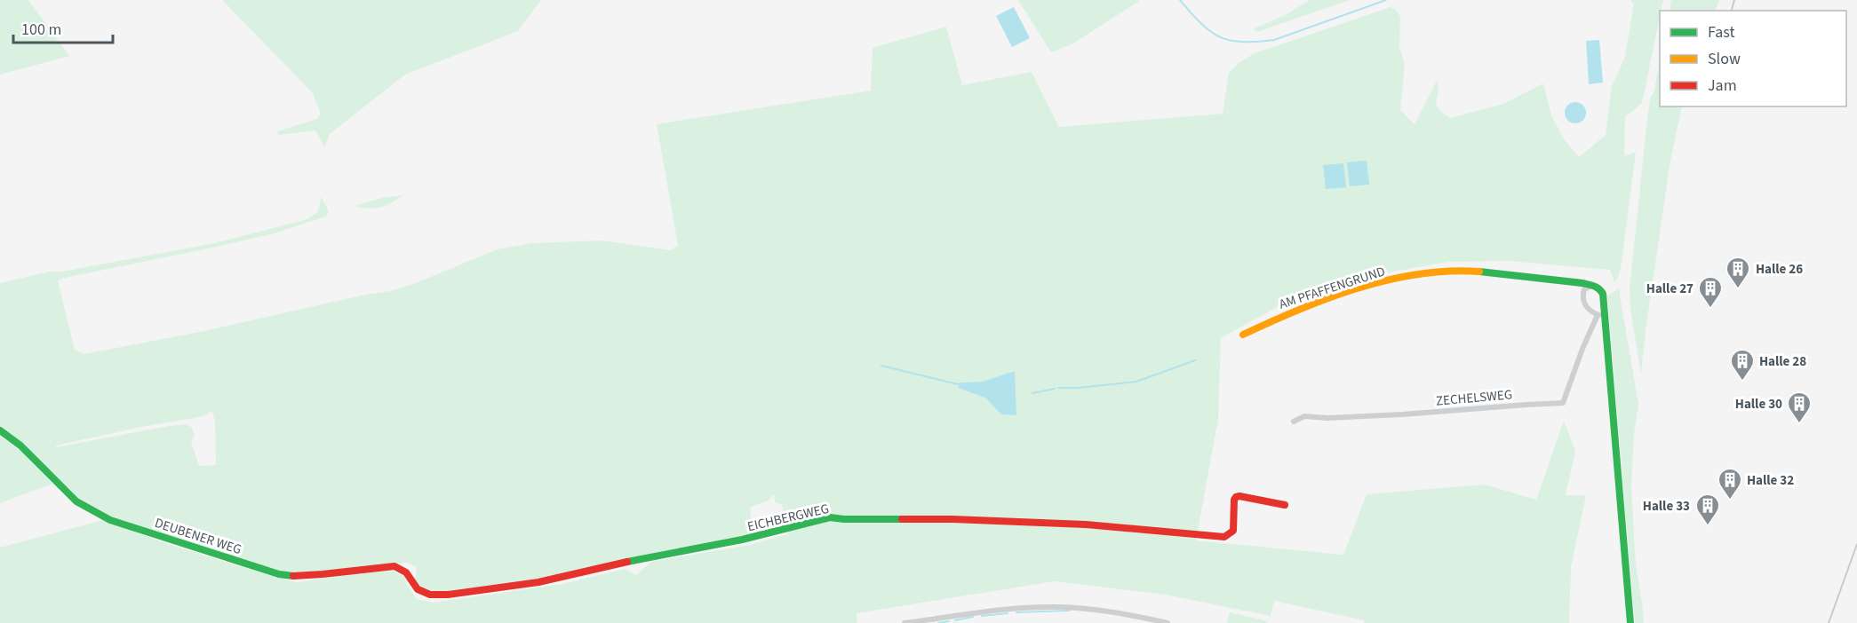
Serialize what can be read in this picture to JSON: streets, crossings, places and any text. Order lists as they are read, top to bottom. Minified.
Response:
{"streets":{"street":["AM PFAFFENGRUND","ZECHELSWEG","EICHBERGWEG","DEUBENER WEG"]},"crossings":[["EICHBERGWEG","DEUBENER WEG"]],"places":{"building":["Halle 26","Halle 27","Halle 28","Halle 30","Halle 32","Halle 33"]},"legend":["Fast","Slow","Jam"],"scale_bar":"100 m"}
